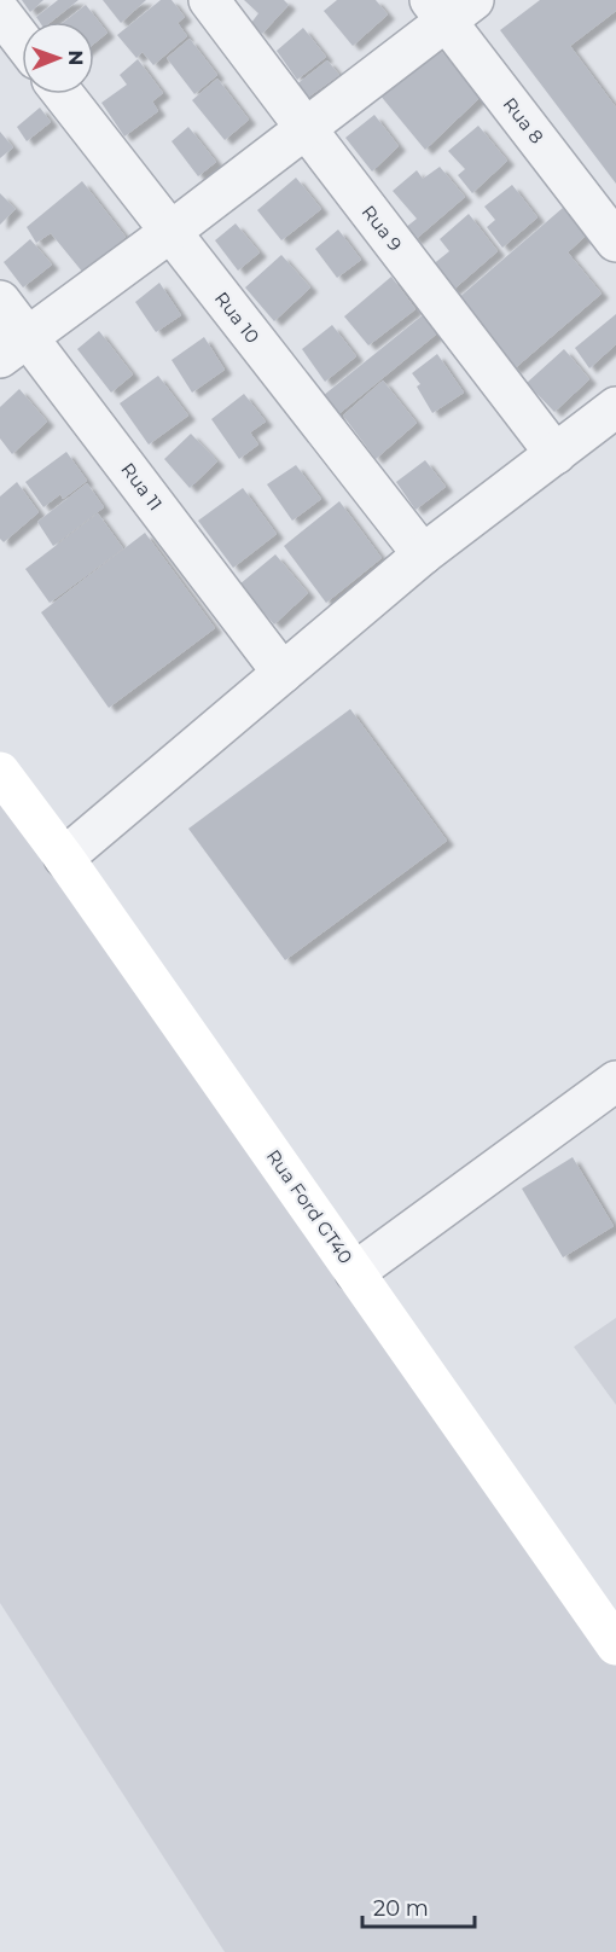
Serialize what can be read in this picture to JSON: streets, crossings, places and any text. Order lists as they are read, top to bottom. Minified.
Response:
{"streets":{"street":["Rua 8","Rua 9","Rua 10","Rua 11","Rua Ford GT40"]},"scale_bar":"20 m","north":"right"}
